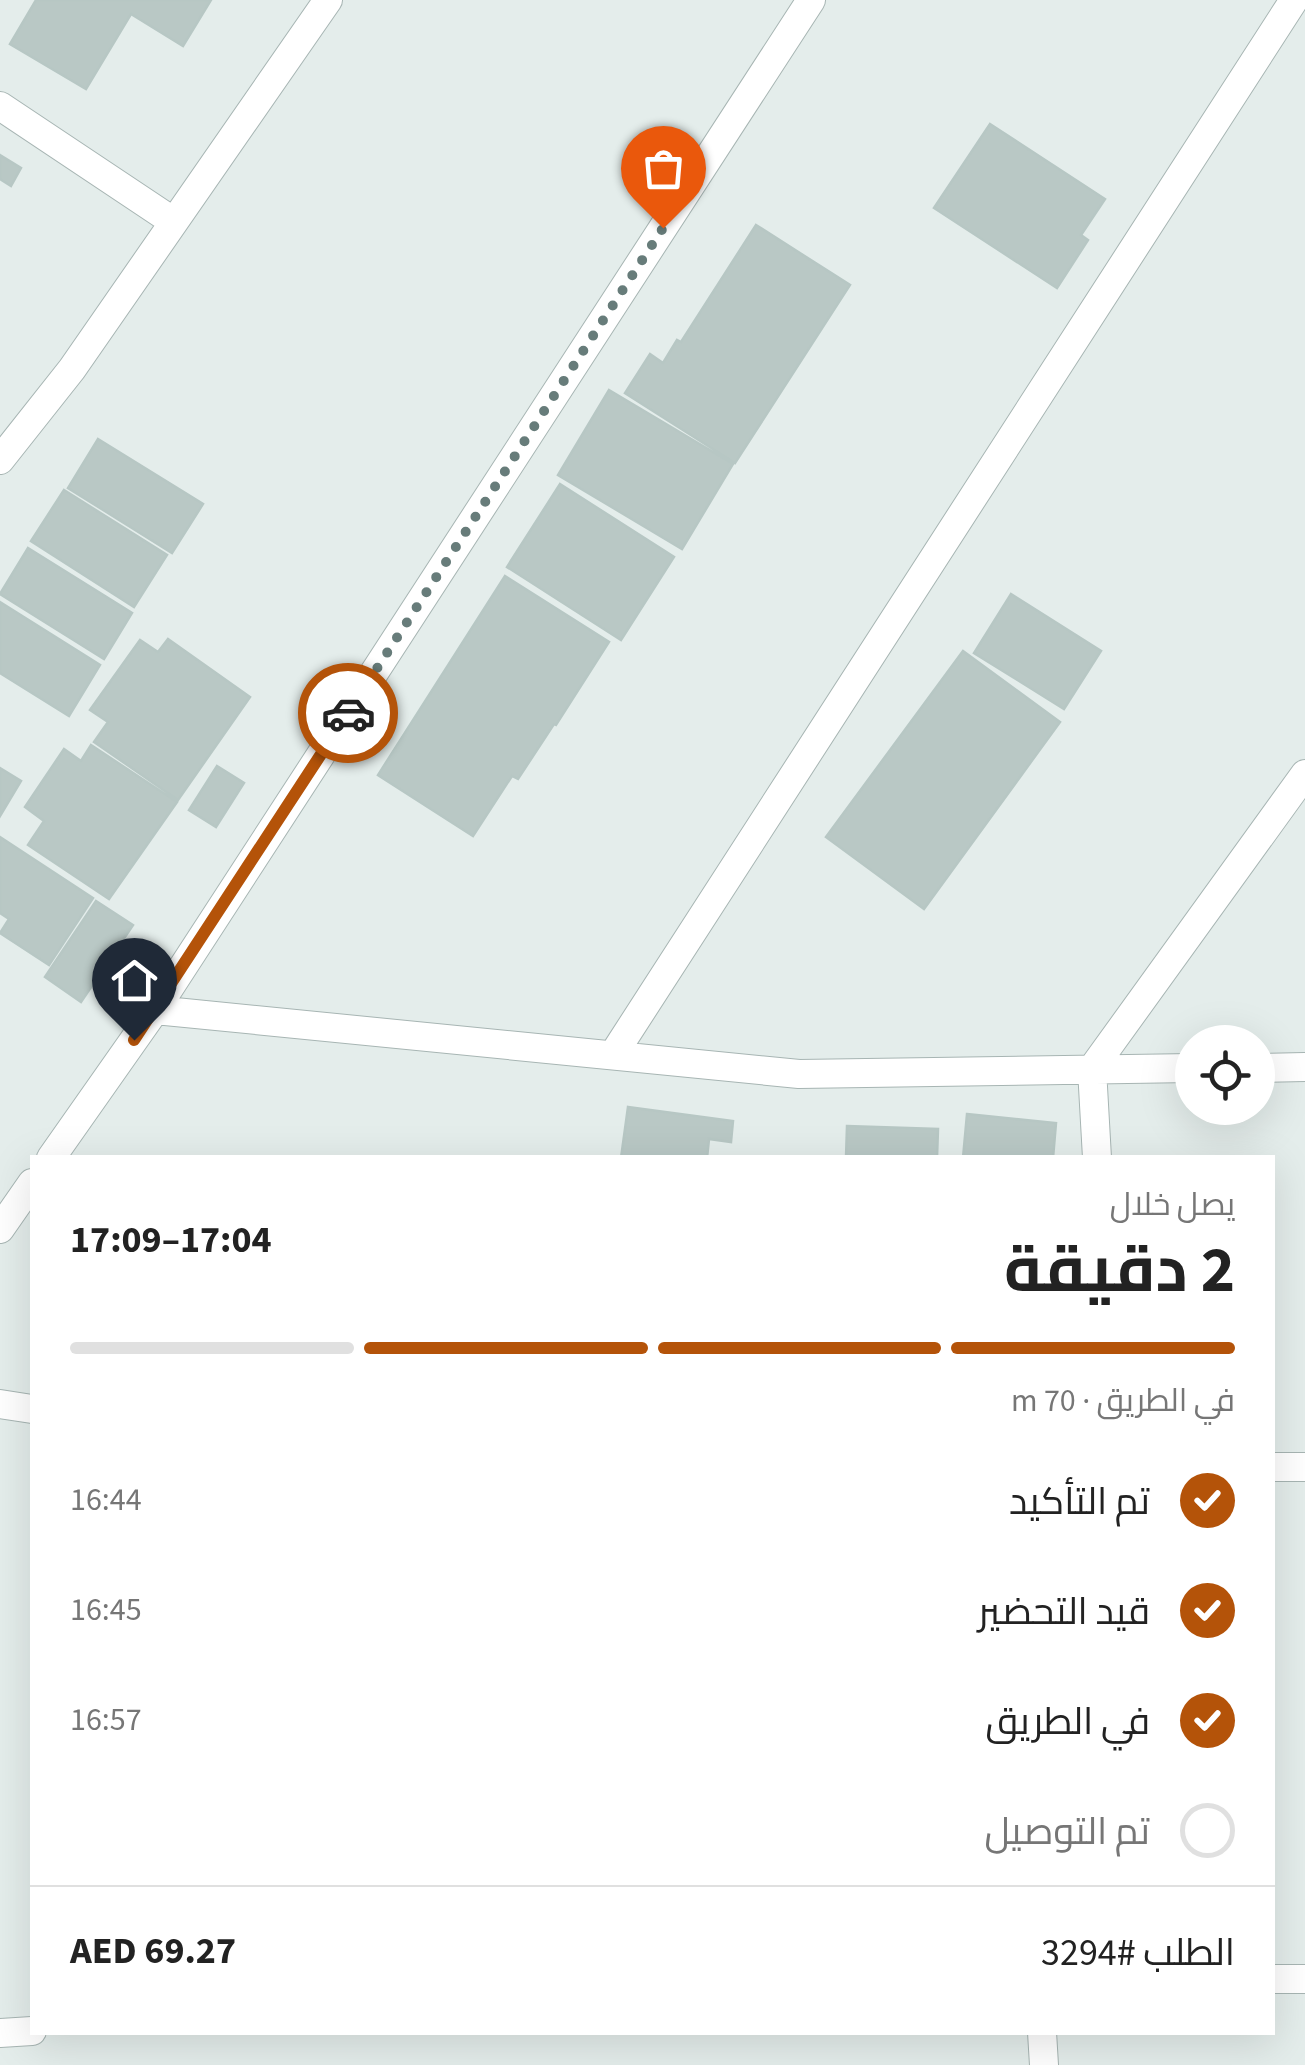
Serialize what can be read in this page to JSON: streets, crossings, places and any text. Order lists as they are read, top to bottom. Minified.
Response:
{"page":{"heading":["2 دقيقة","يصل خلال","17:04–17:09"],"panel":["الطلب #3294","AED 69.27"],"bar":"في الطريق · 70 m","list":[["تم التأكيد","16:44"],["قيد التحضير","16:45"],["في الطريق","16:57"],"تم التوصيل"]}}
